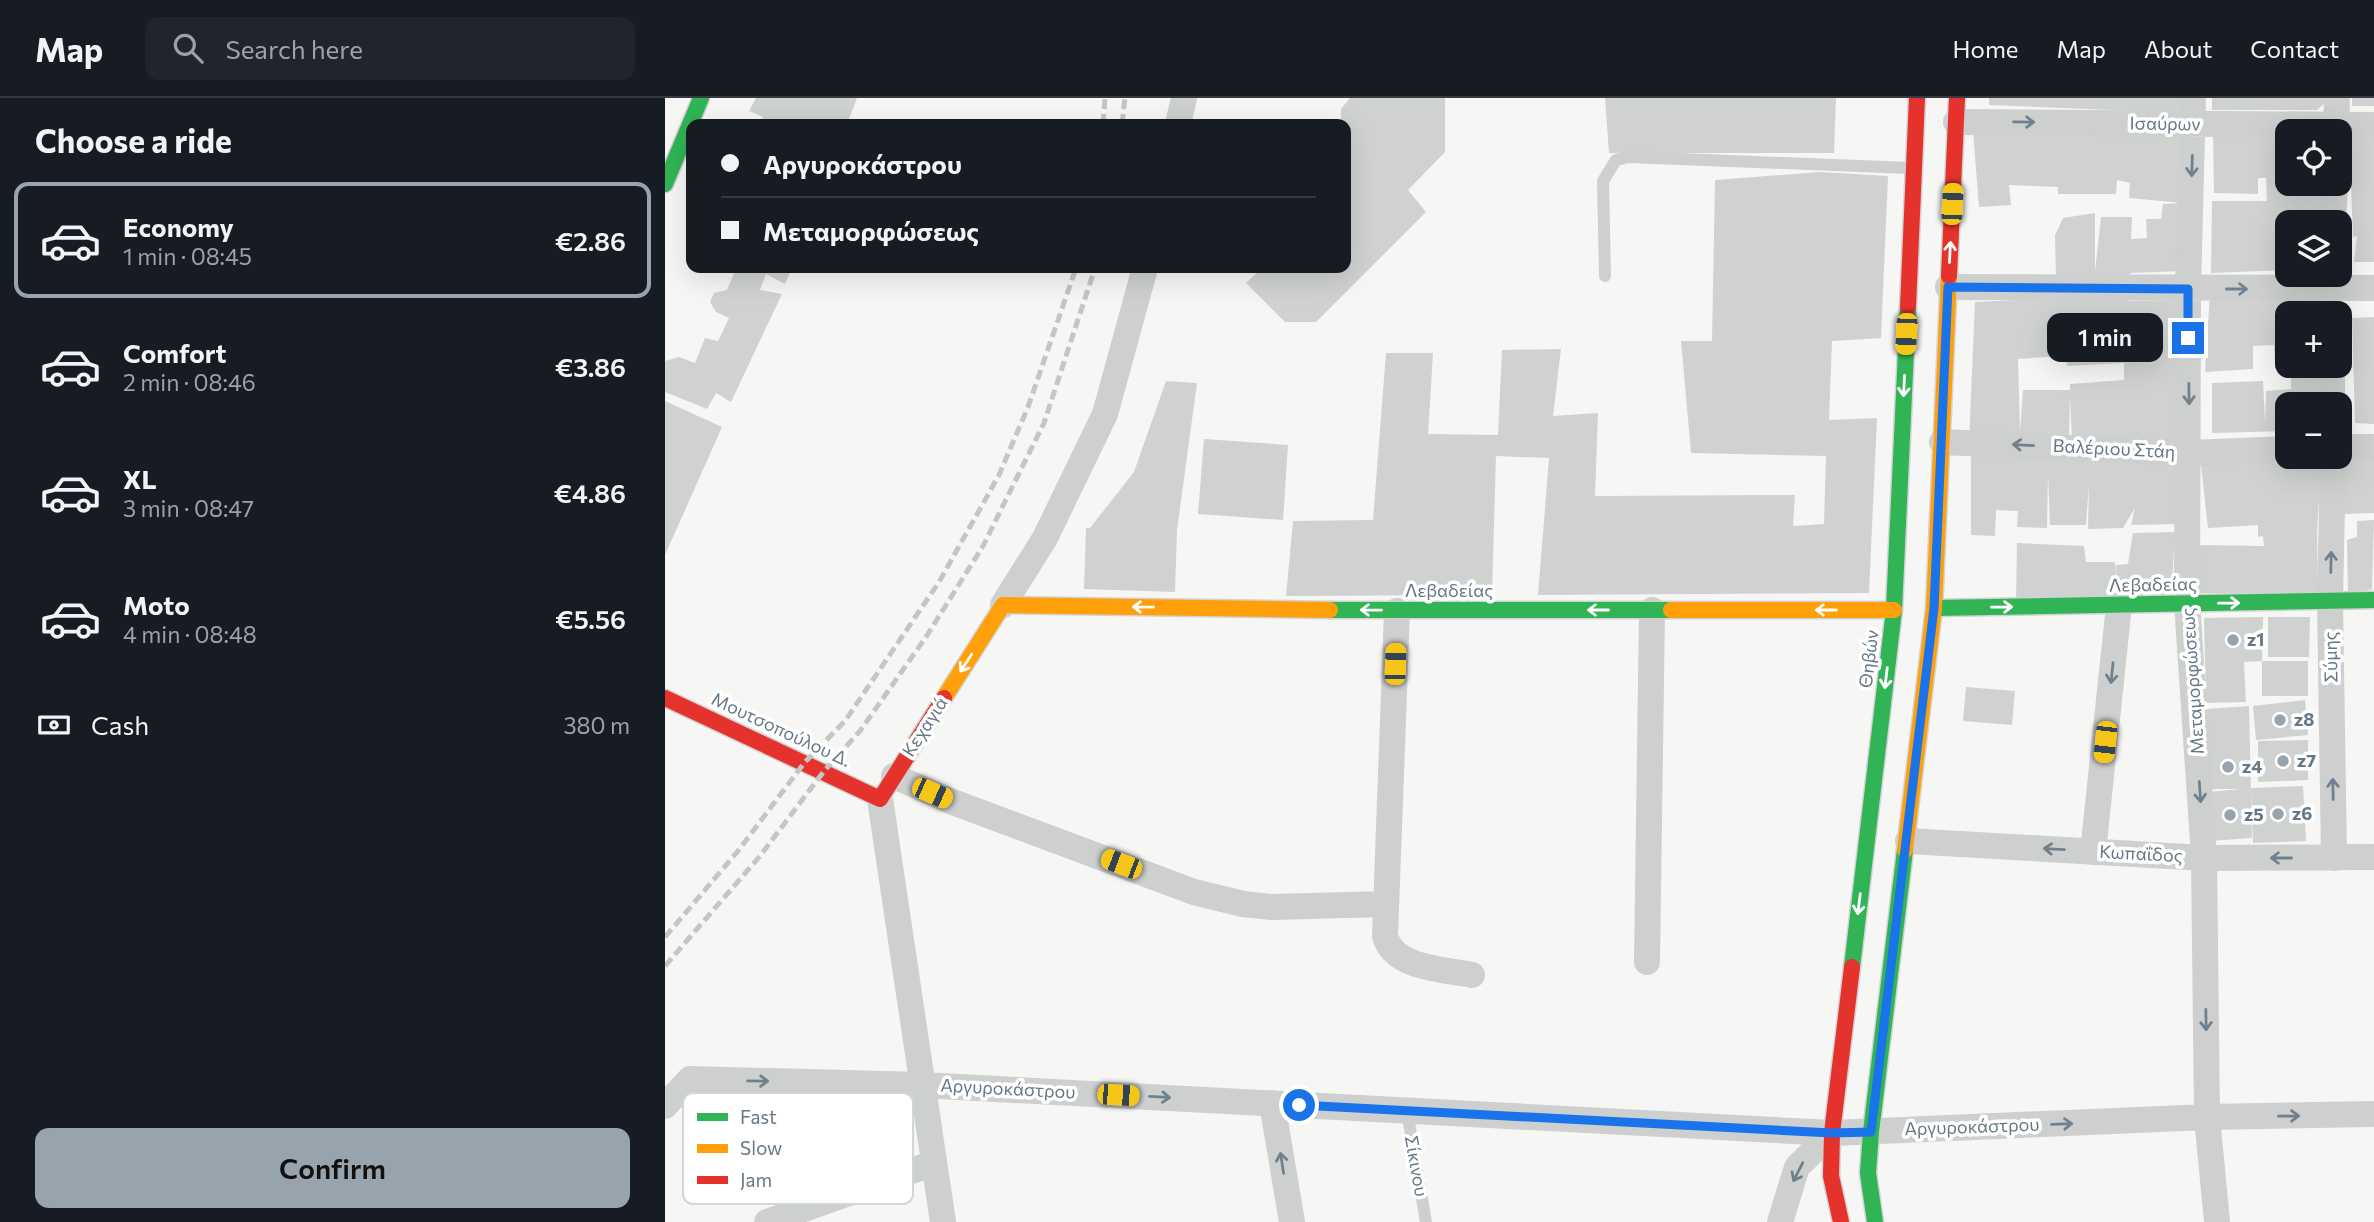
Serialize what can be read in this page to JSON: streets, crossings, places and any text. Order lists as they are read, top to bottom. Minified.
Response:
{"streets":{"main road":["Λεβαδείας","Θηβών","Κεχαγιά","Μουτσοπούλου Δ."],"street":["Ισαύρων","Βαλέριου Στάη","Σύμης","Μεταμορφώσεως","Κωπαΐδος","Αργυροκάστρου"],"lane":["Σίκινου"]},"crossings":[["Ισαύρων","Μεταμορφώσεως"],["Βαλέριου Στάη","Μεταμορφώσεως"],["Λεβαδείας","Σύμης"],["Λεβαδείας","Θηβών"],["Λεβαδείας","Μεταμορφώσεως"],["Λεβαδείας","Κεχαγιά"],["Σύμης","Κωπαΐδος"],["Θηβών","Αργυροκάστρου"],["Μεταμορφώσεως","Κωπαΐδος"],["Μεταμορφώσεως","Αργυροκάστρου"],["Κεχαγιά","Μουτσοπούλου Δ."],["Αργυροκάστρου","Σίκινου"]],"one_way":["Μεταμορφώσεως","Κωπαΐδος","Αργυροκάστρου"],"places":["z1","z8","z7","z4","z6","z5"],"legend":["Fast","Slow","Jam"],"page":{"header":"Map","search":"Search here","nav":["Home","Map","About","Contact"],"heading":"Choose a ride","map_buttons":["+","−"],"banner":["Αργυροκάστρου","Μεταμορφώσεως"],"list":[{"name":"Economy","note":"1 min · 08:45","value":"€2.86"},{"name":"Comfort","note":"2 min · 08:46","value":"€3.86"},{"name":"XL","note":"3 min · 08:47","value":"€4.86"},{"name":"Moto","note":"4 min · 08:48","value":"€5.56"}],"bubble":"1 min","pay":["Cash","380 m"],"buttons":"Confirm"}}
